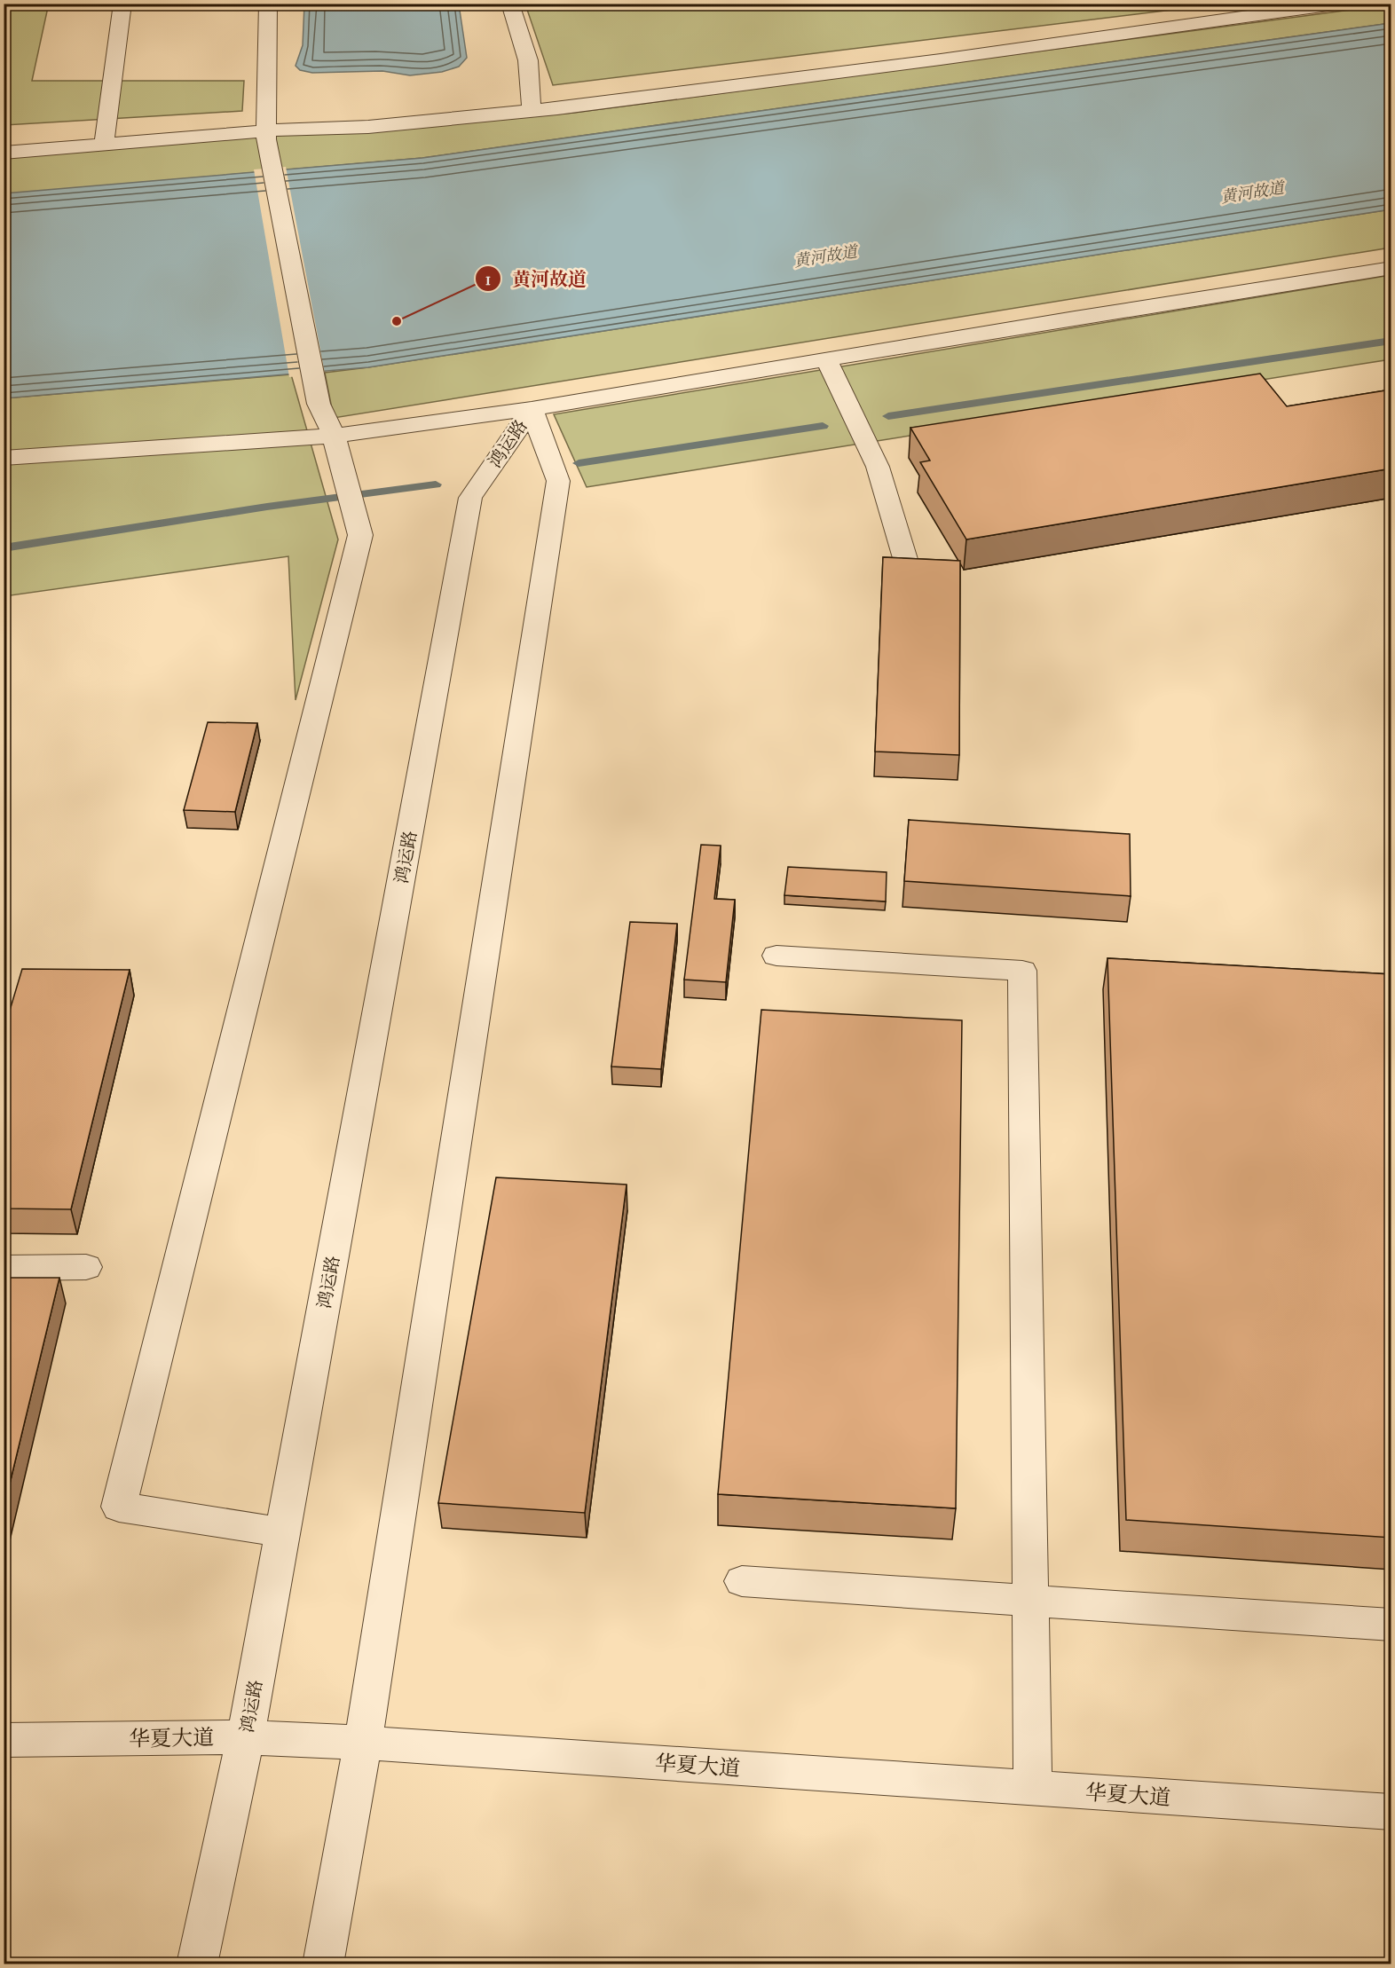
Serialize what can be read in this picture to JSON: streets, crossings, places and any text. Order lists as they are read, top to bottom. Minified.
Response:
{"streets":{"street":["鸿运路","华夏大道"]},"crossings":[["鸿运路","华夏大道"]],"water":["黄河故道"],"places":["黄河故道"]}
